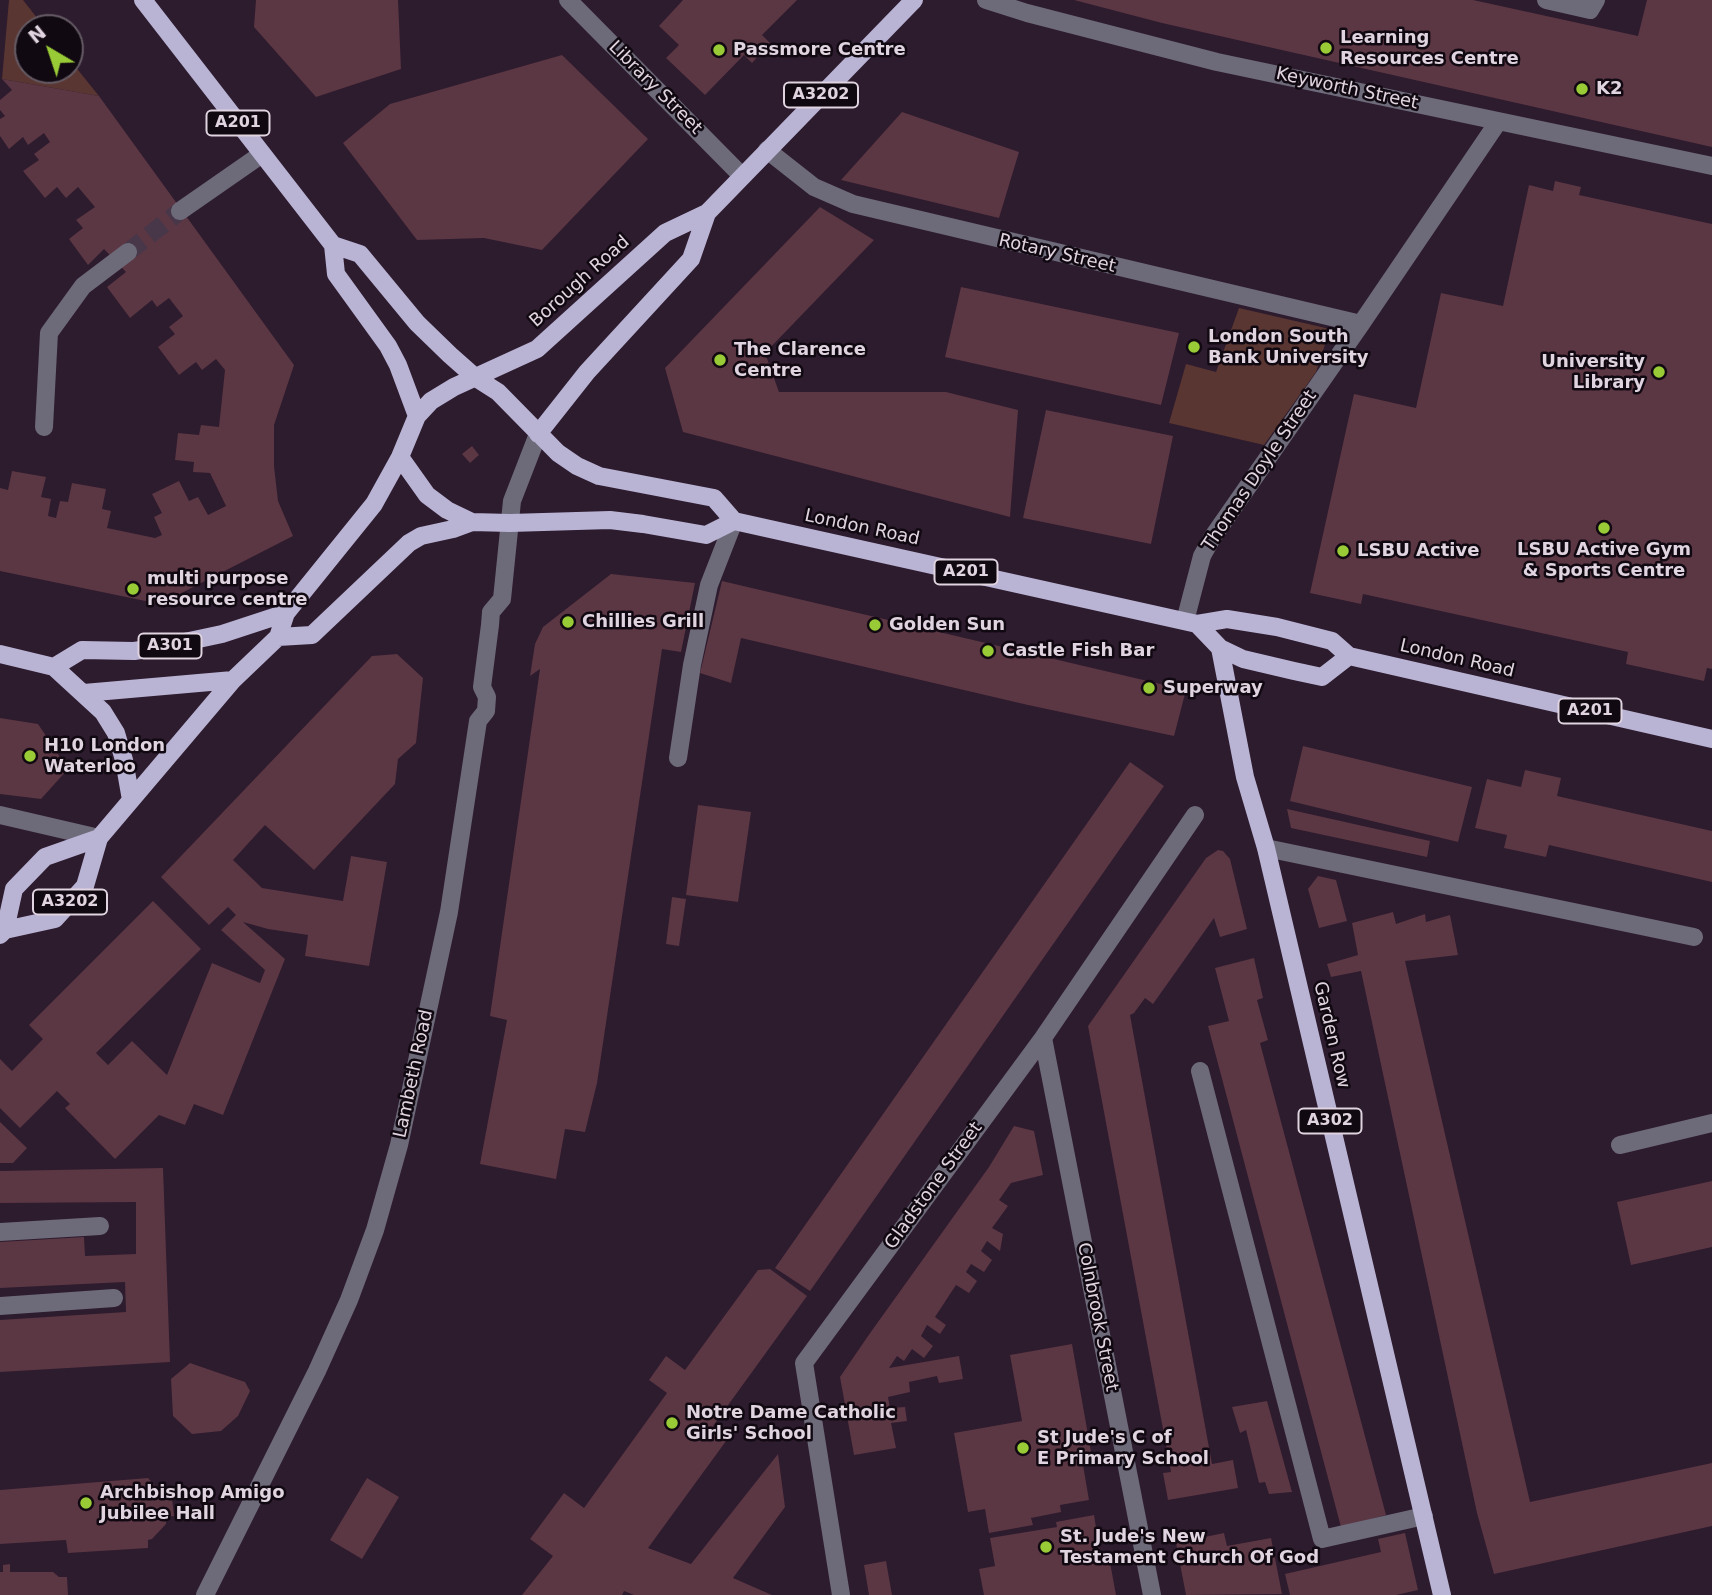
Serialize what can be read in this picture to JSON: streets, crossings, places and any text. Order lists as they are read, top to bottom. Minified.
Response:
{"streets":{"main road":["A3202","A201","Borough Road","London Road","A301","Garden Row","A302"],"street":["Library Street","Keyworth Street","Rotary Street","Thomas Doyle Street","Lambeth Road","Gladstone Street","Colnbrook Street"]},"crossings":[["Library Street","Borough Road"],["Keyworth Street","Thomas Doyle Street"],["A3202","A201"],["A3202","Borough Road"],["A3202","A301"],["A3202","Lambeth Road"],["A201","Borough Road"],["A201","London Road"],["A201","Lambeth Road"],["Rotary Street","Borough Road"],["Rotary Street","Thomas Doyle Street"],["Borough Road","Lambeth Road"],["Thomas Doyle Street","London Road"],["Gladstone Street","Colnbrook Street"]],"places":["Learning Resources Centre","Passmore Centre","K2","London South Bank University","The Clarence Centre","University Library","LSBU Active Gym & Sports Centre","LSBU Active","multi purpose resource centre","Chillies Grill","Golden Sun","Castle Fish Bar","Superway","H10 London Waterloo","Notre Dame Catholic Girls' School","St Jude's C of E Primary School","Archbishop Amigo Jubilee Hall","St. Jude's New Testament Church Of God"],"north":"top left"}
